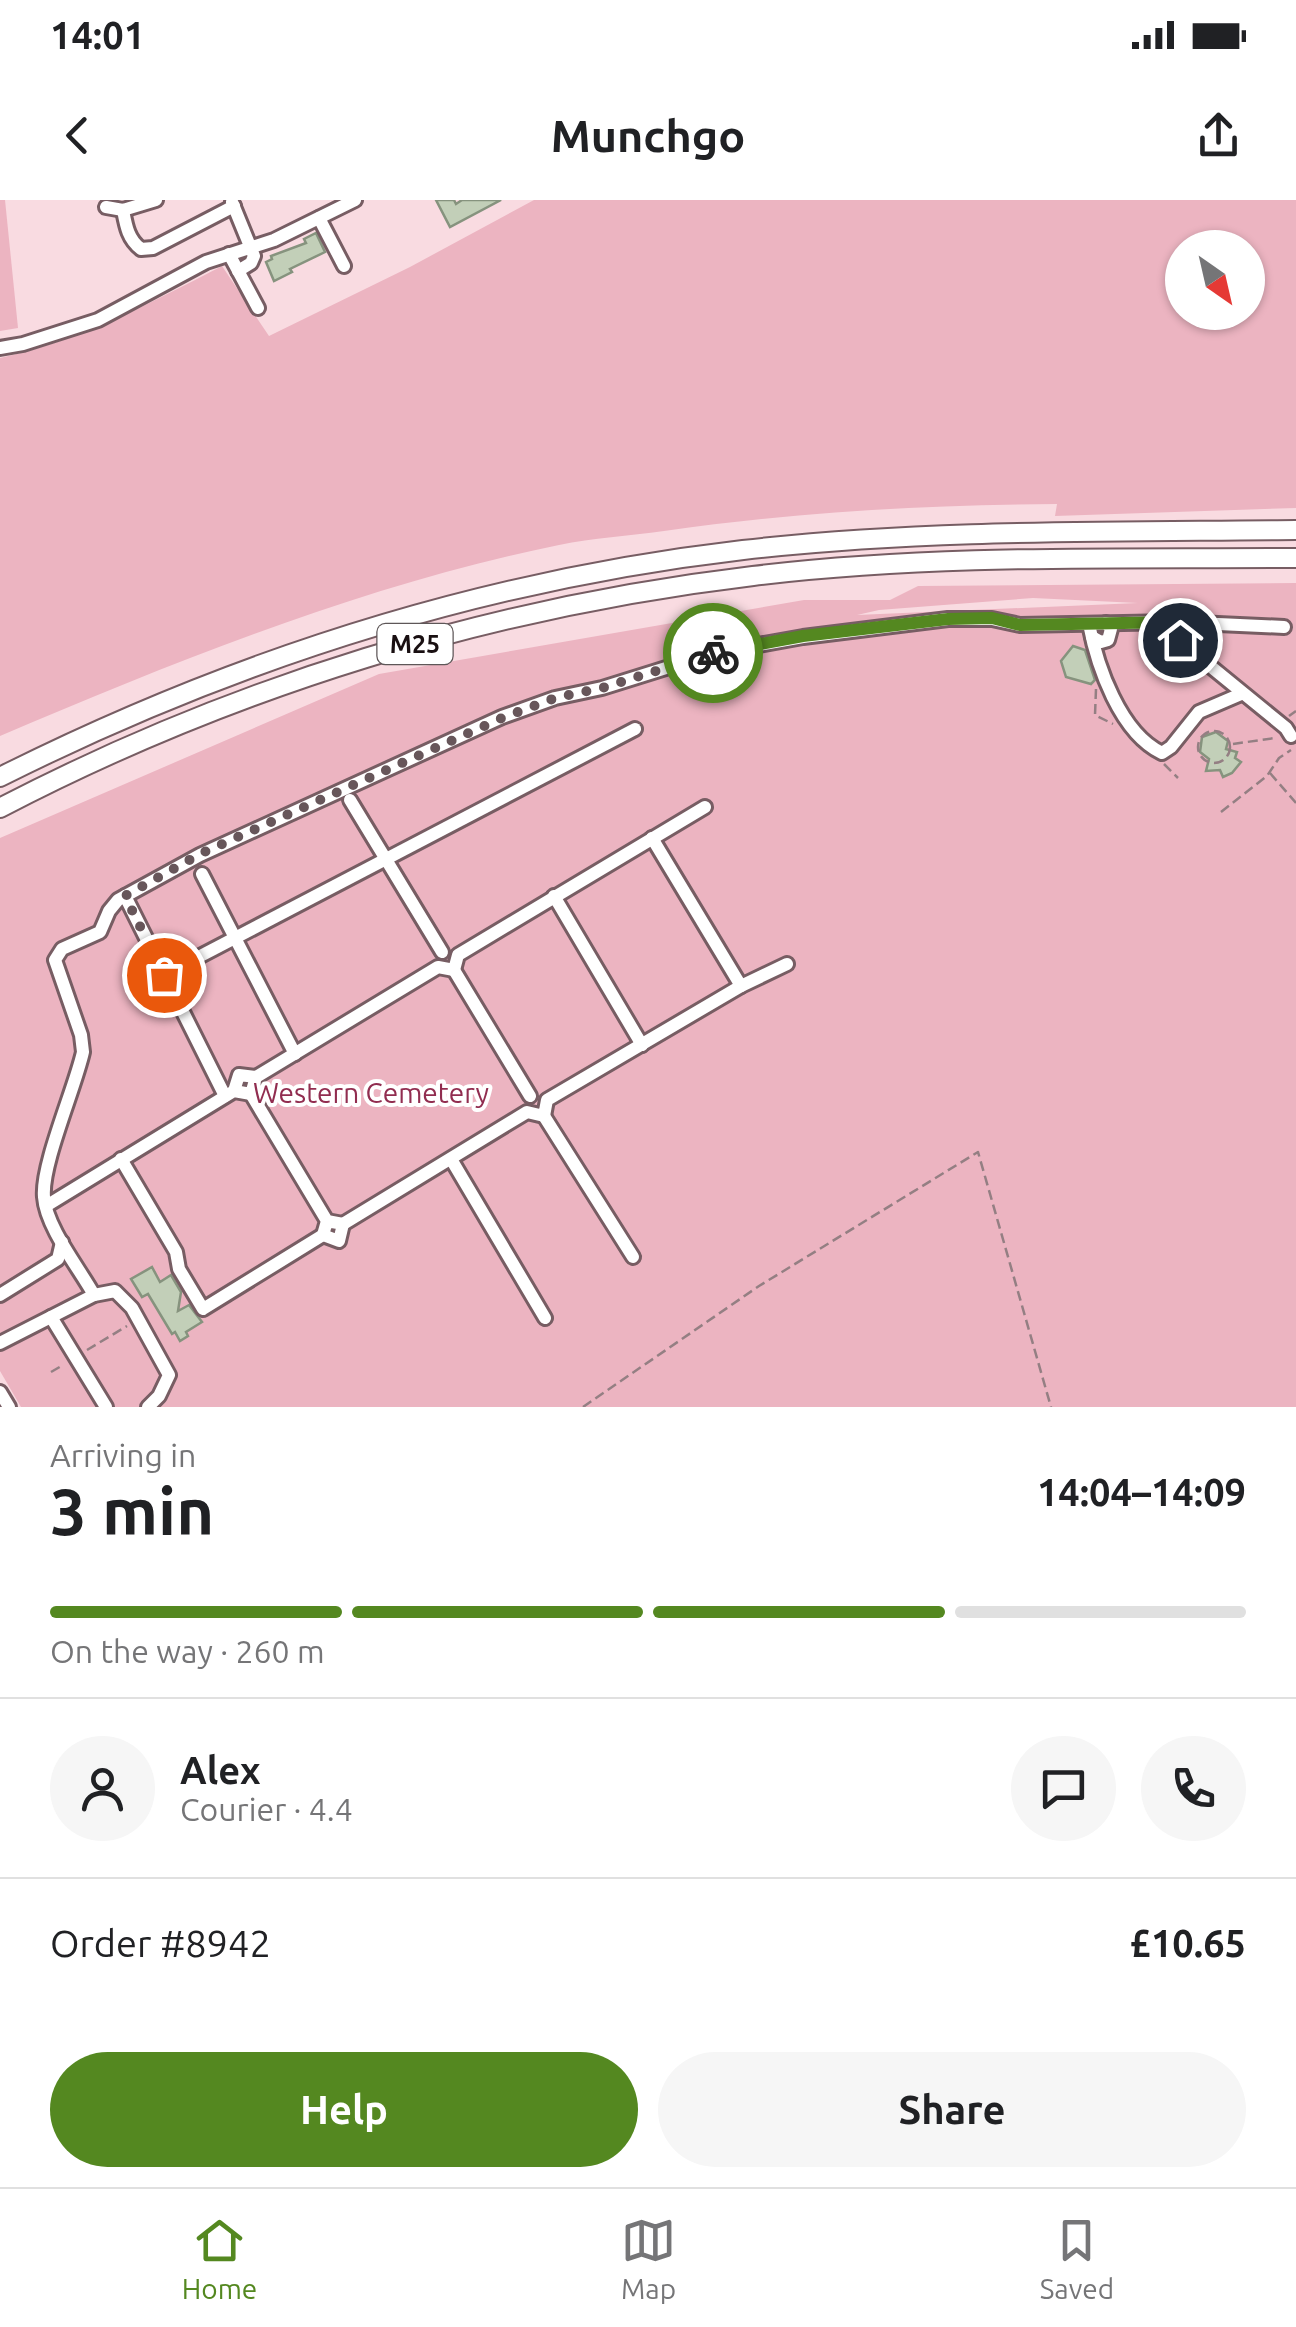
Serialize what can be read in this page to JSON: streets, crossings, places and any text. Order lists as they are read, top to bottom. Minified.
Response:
{"streets":{"highway":["M25"]},"parks":["Western Cemetery"],"north":"bottom right","page":{"status":"14:01","header":"Munchgo","heading":["3 min","Arriving in","14:04–14:09"],"panel":["Alex","Courier · 4.4","Order #8942","£10.65"],"bar":"On the way · 260 m","buttons":["Help","Share"],"tabs":["Home","Map","Saved"]}}
